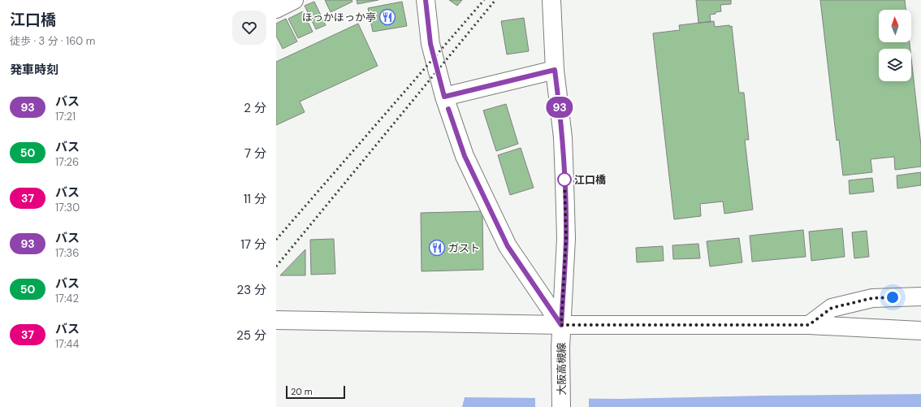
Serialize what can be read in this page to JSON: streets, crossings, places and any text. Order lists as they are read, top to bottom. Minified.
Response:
{"streets":{"street":["大阪高槻線"]},"places":{"restaurant":["ほっかほっか亭","ガスト"],"other":["江口橋"]},"lines":["bus line 93"],"scale_bar":"20 m","north":"top","page":{"heading":[["江口橋","徒歩 · 3 分 · 160 m"],"発車時刻"],"on_map":"93","list":[{"mark":"93","name":"バス","note":"17:21","value":"2 分"},{"mark":"50","name":"バス","note":"17:26","value":"7 分"},{"mark":"37","name":"バス","note":"17:30","value":"11 分"},{"mark":"93","name":"バス","note":"17:36","value":"17 分"},{"mark":"50","name":"バス","note":"17:42","value":"23 分"},{"mark":"37","name":"バス","note":"17:44","value":"25 分"}],"scale":"20 m"}}
